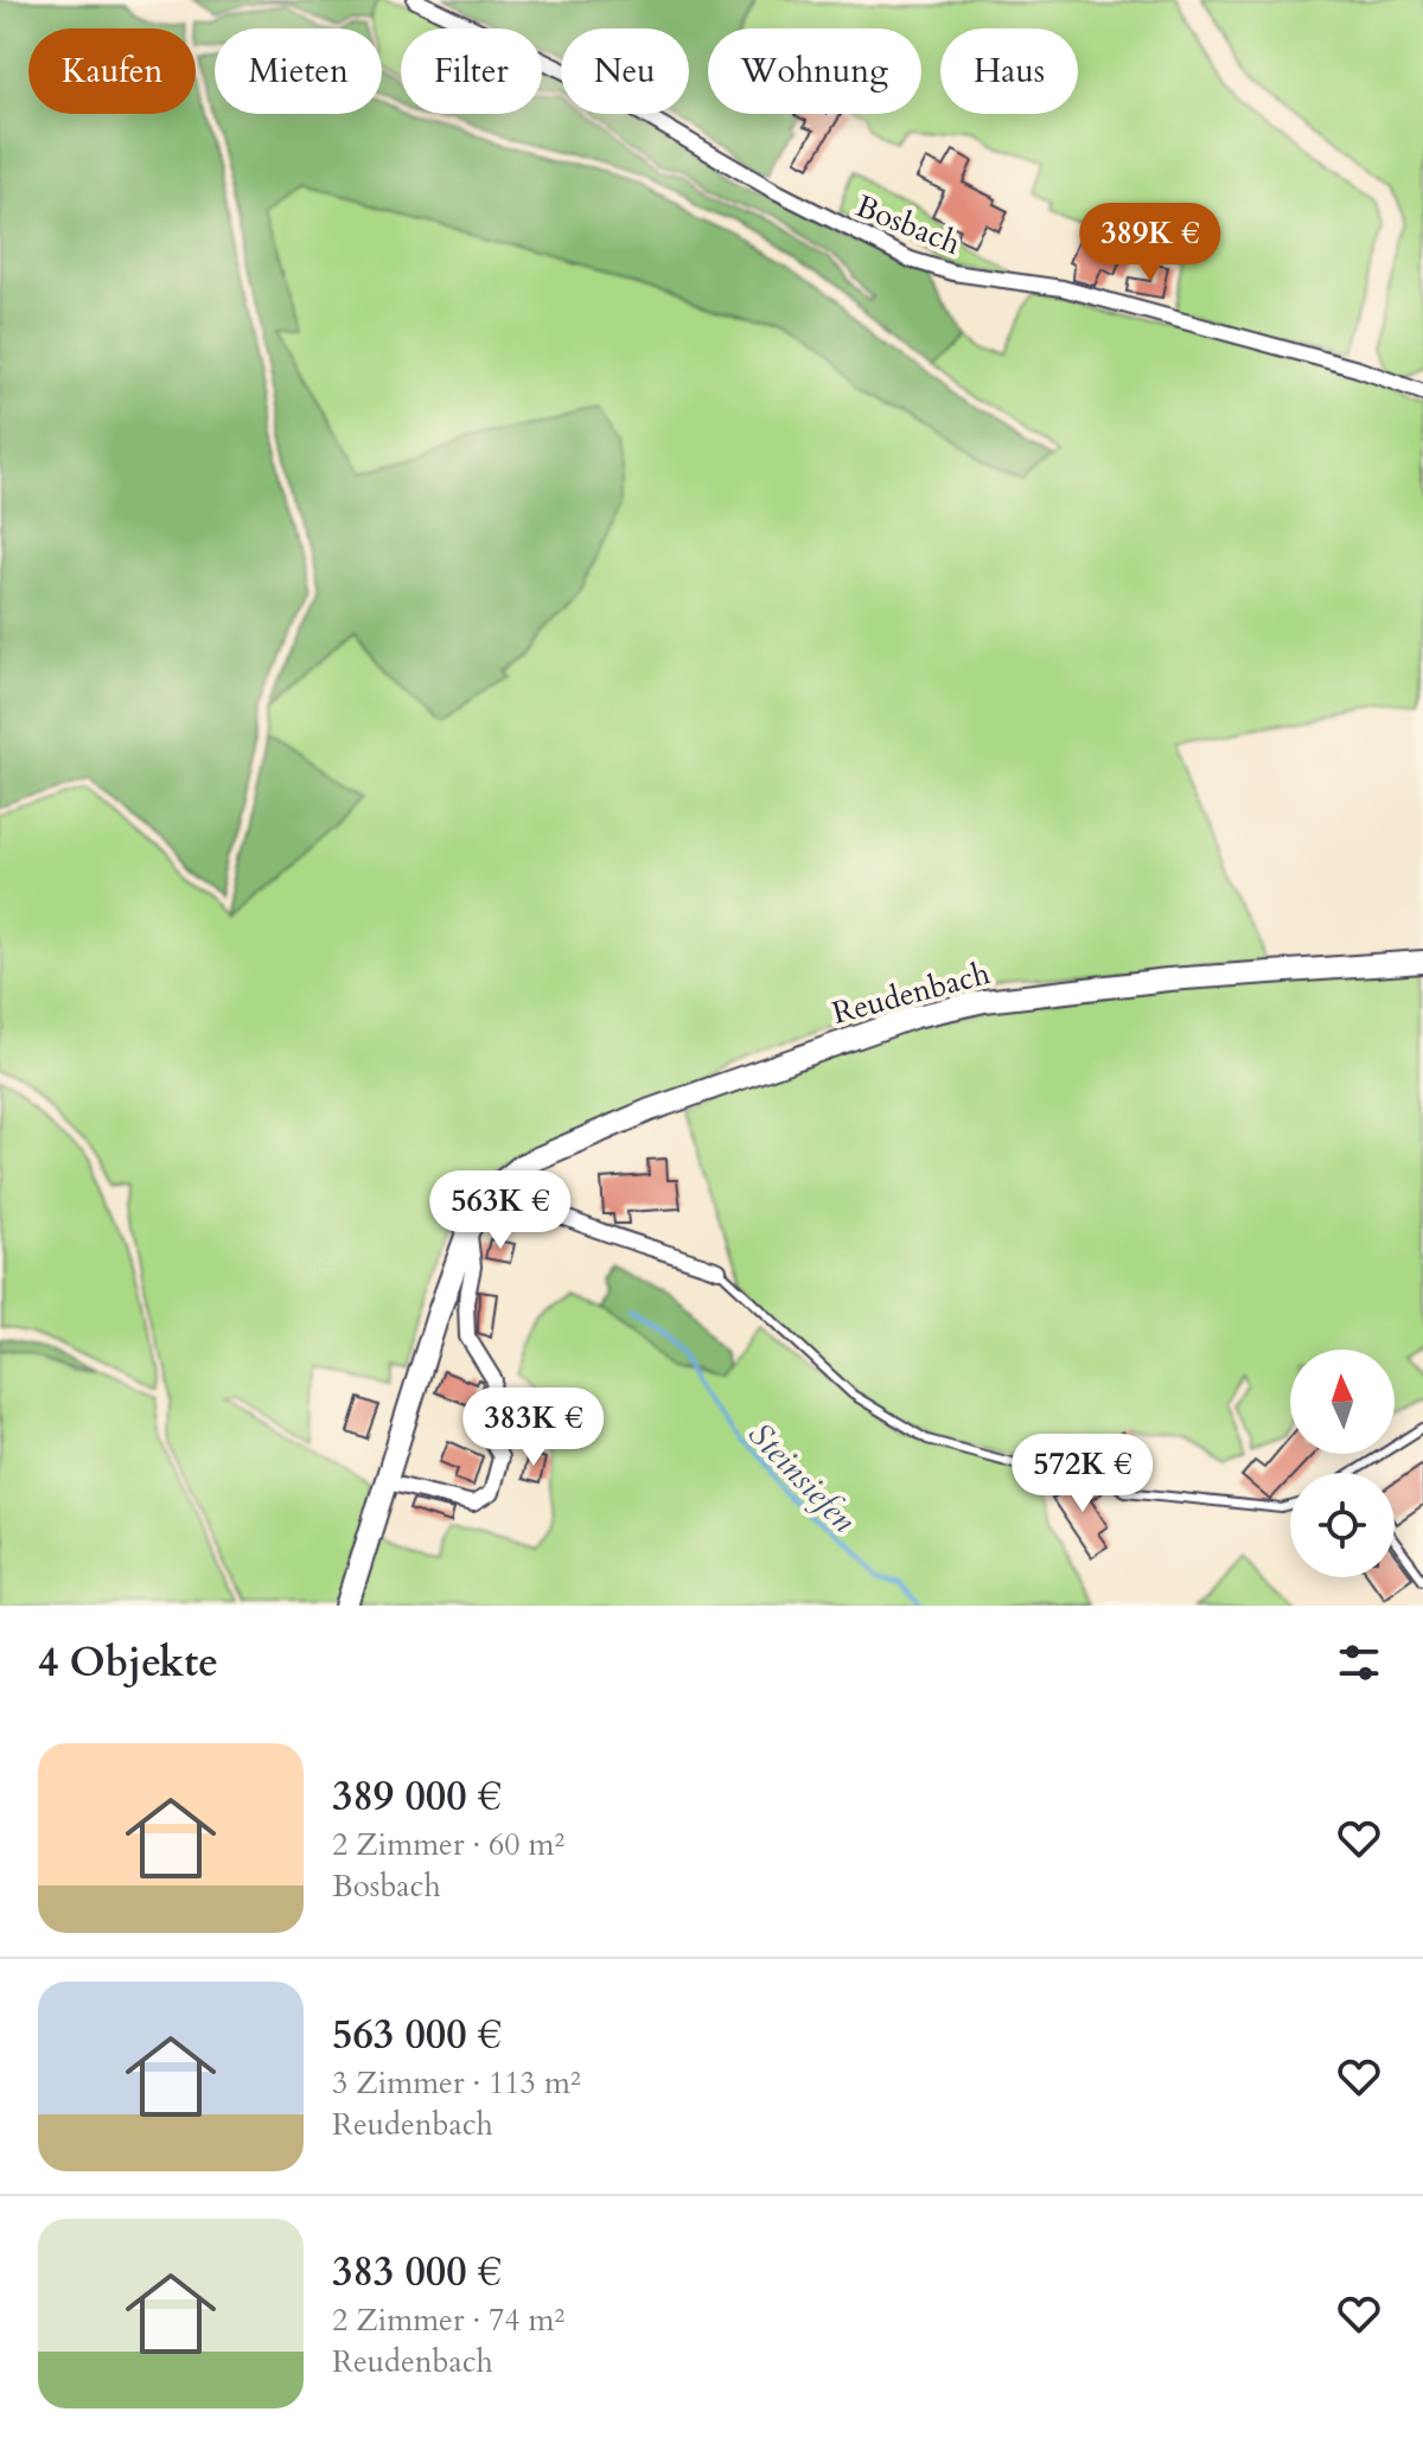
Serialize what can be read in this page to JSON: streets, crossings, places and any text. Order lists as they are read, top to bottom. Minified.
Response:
{"streets":{"street":["Bosbach","Reudenbach"]},"water":["Steinsiefen"],"north":"top","page":{"chip":["Kaufen","Mieten","Filter","Neu","Wohnung","Haus"],"price":["389K €","563K €","383K €","572K €"],"heading":"4 Objekte","list":[{"name":"389 000 €","note":"2 Zimmer · 60 m² · Bosbach"},{"name":"563 000 €","note":"3 Zimmer · 113 m² · Reudenbach"},{"name":"383 000 €","note":"2 Zimmer · 74 m² · Reudenbach"}]}}
